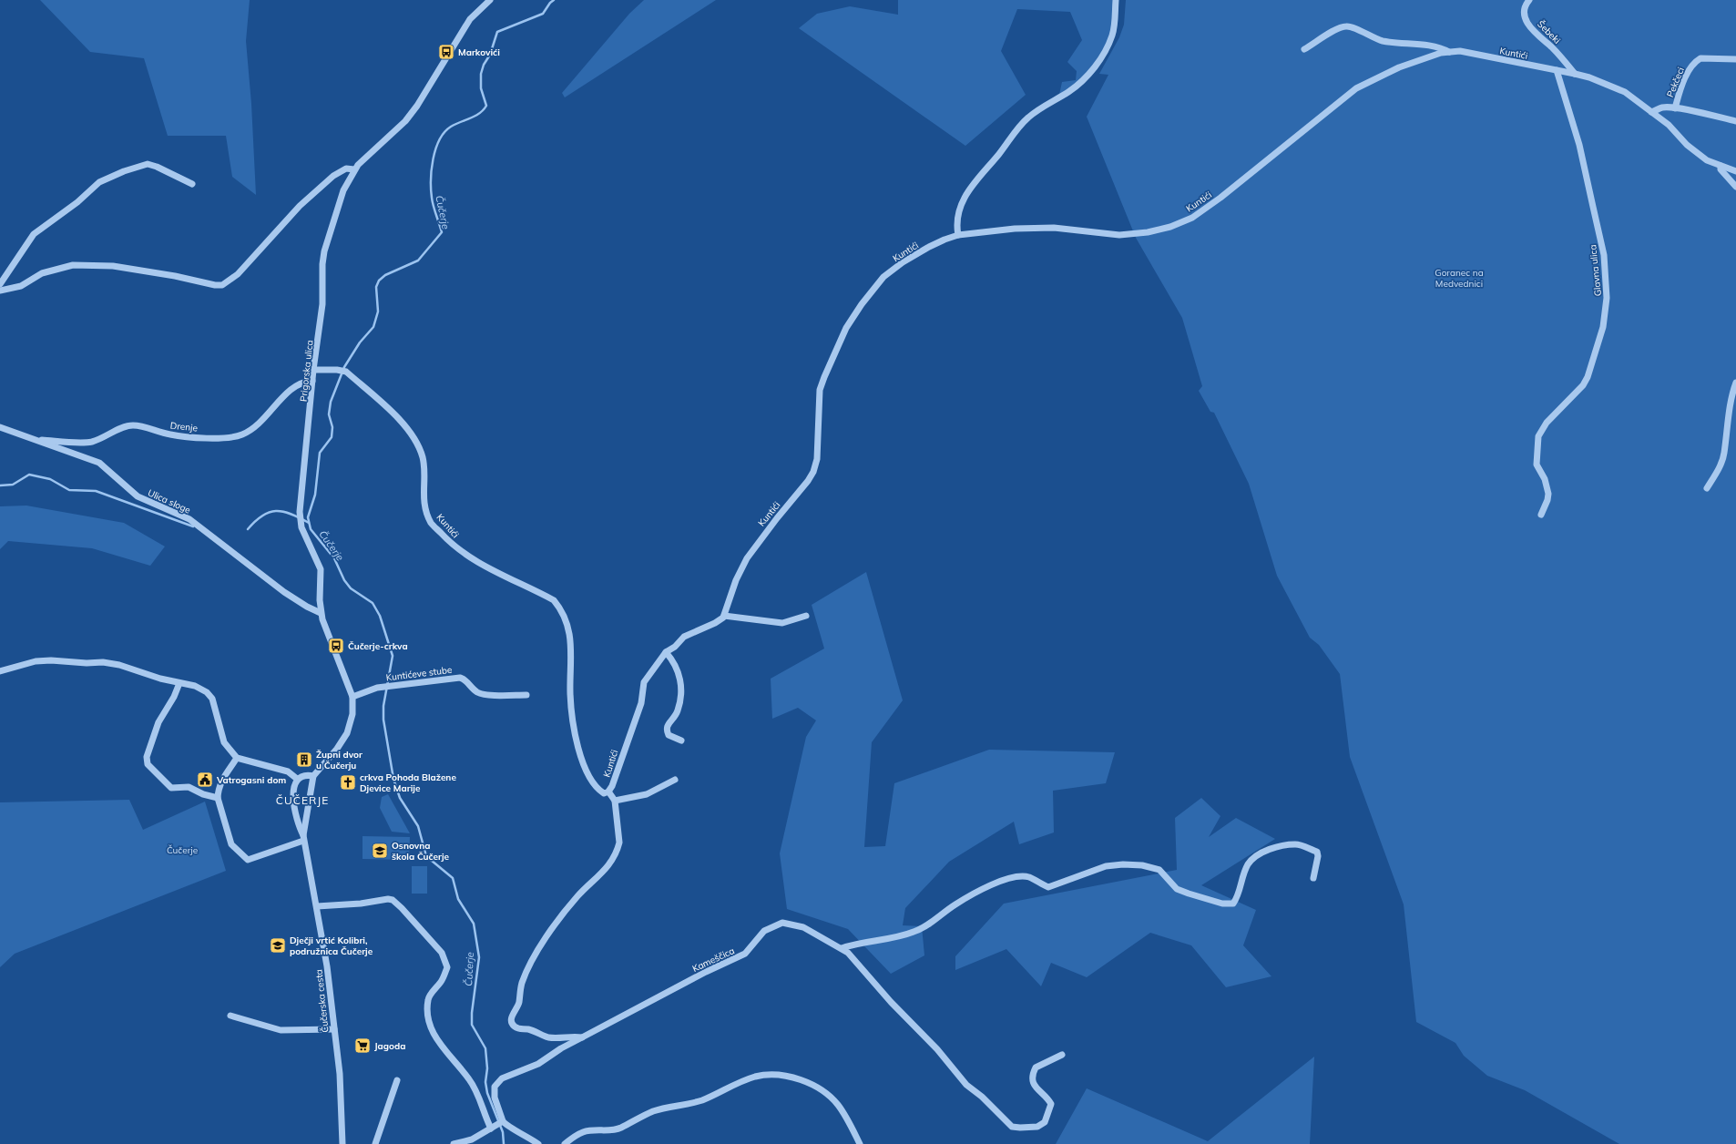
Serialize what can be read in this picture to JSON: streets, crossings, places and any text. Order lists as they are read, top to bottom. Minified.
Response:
{"streets":{"street":["Šebeki","Kuntići","Pekčeci","Glavna ulica","Prigorska ulica","Drenje","Ulica sloge","Kuntićeve stube","Kameščica","Čučerska cesta"]},"crossings":[["Šebeki","Kuntići"],["Kuntići","Glavna ulica"],["Kuntići","Prigorska ulica"],["Kuntići","Kameščica"],["Prigorska ulica","Drenje"],["Prigorska ulica","Ulica sloge"],["Prigorska ulica","Kuntićeve stube"],["Drenje","Ulica sloge"]],"districts":["ČUČERJE"],"water":["Čučerje"],"parks":["Goranec na Medvednici","Čučerje"],"places":{"bus stop":["Markovići","Čučerje-crkva"],"building":["Župni dvor u Čučerju"],"public building":["Vatrogasni dom"],"church":["crkva Pohoda Blažene Djevice Marije"],"school or university":["Osnovna škola Čučerje","Dječji vrtić Kolibri, podružnica Čučerje"],"supermarket":["Jagoda"]}}
